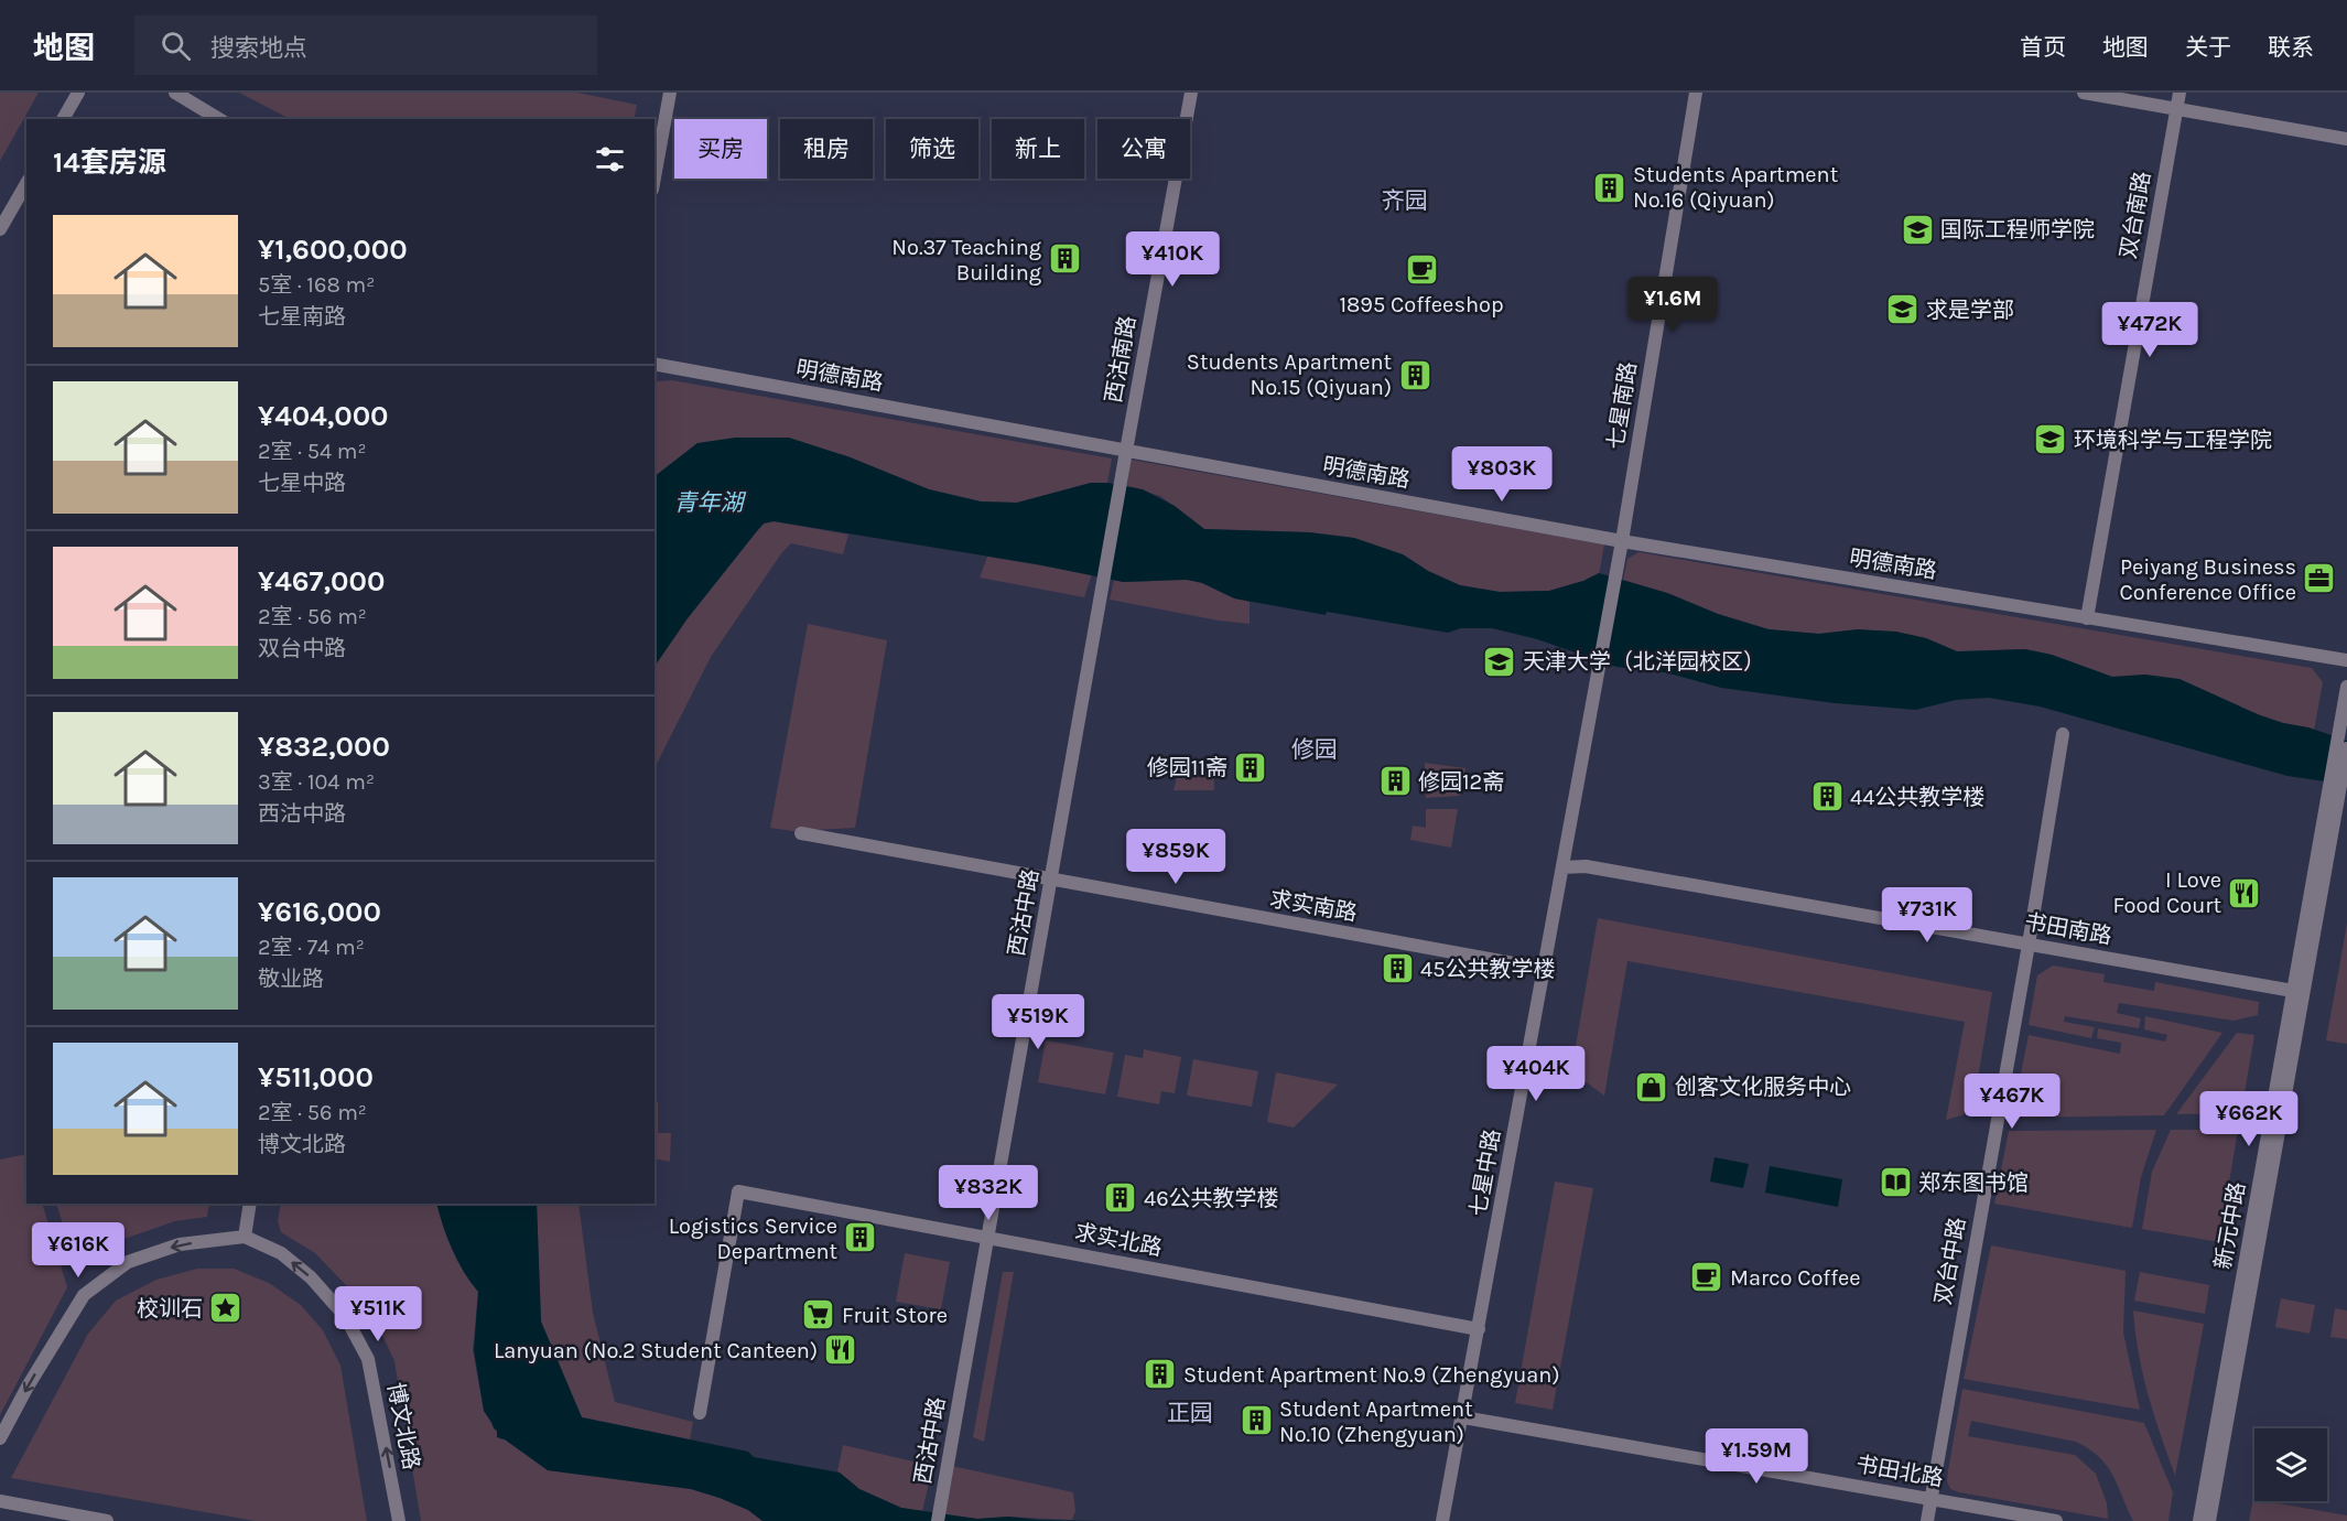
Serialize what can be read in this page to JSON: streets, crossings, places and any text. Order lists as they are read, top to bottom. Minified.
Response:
{"streets":{"street":["双台南路","西沽南路","明德南路","七星南路","求实南路","西沽中路","书田南路","七星中路","新元中路","求实北路","双台中路","博文北路","书田北路"]},"crossings":[["双台南路","明德南路"],["西沽南路","明德南路"],["西沽南路","西沽中路"],["明德南路","七星南路"],["七星南路","七星中路"],["求实南路","西沽中路"],["求实南路","七星中路"],["西沽中路","求实北路"],["书田南路","七星中路"],["书田南路","新元中路"],["书田南路","双台中路"],["七星中路","求实北路"],["七星中路","书田北路"],["双台中路","书田北路"]],"one_way":["博文北路"],"districts":["齐园","修园","正园"],"water":["青年湖"],"places":{"building":["Students Apartment No.16 (Qiyuan)","No.37 Teaching Building","Students Apartment No.15 (Qiyuan)","修园11斋","修园12斋","44公共教学楼","45公共教学楼","46公共教学楼","Logistics Service Department","Student Apartment No.9 (Zhengyuan)","Student Apartment No.10 (Zhengyuan)"],"school or university":["国际工程师学院","求是学部","环境科学与工程学院","天津大学（北洋园校区）"],"cafe":["1895 Coffeeshop","Marco Coffee"],"office":["Peiyang Business Conference Office"],"restaurant":["I Love Food Court","Lanyuan (No.2 Student Canteen)"],"shop":["创客文化服务中心"],"library":["郑东图书馆"],"place":["校训石"],"supermarket":["Fruit Store"]},"page":{"header":"地图","search":"搜索地点","nav":["首页","地图","关于","联系"],"chip":["买房","租房","筛选","新上","公寓"],"heading":"14套房源","list":[{"name":"¥1,600,000","note":"5室 · 168 m² · 七星南路"},{"name":"¥404,000","note":"2室 · 54 m² · 七星中路"},{"name":"¥467,000","note":"2室 · 56 m² · 双台中路"},{"name":"¥832,000","note":"3室 · 104 m² · 西沽中路"},{"name":"¥616,000","note":"2室 · 74 m² · 敬业路"},{"name":"¥511,000","note":"2室 · 56 m² · 博文北路"}],"price":["¥410K","¥1.6M","¥472K","¥803K","¥859K","¥731K","¥519K","¥404K","¥467K","¥662K","¥832K","¥616K","¥511K","¥1.59M"]}}
